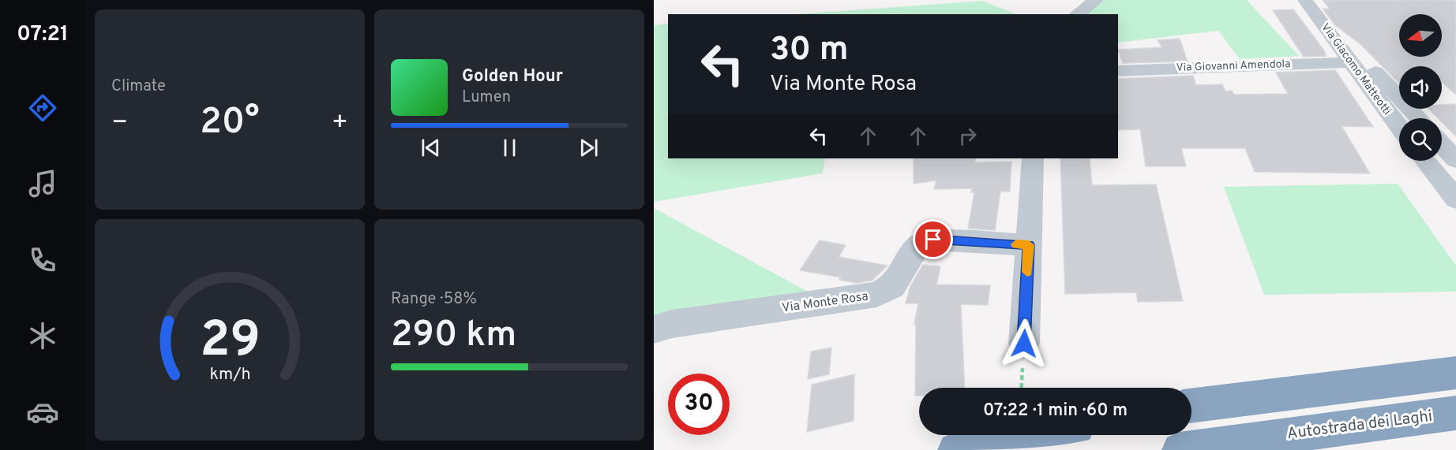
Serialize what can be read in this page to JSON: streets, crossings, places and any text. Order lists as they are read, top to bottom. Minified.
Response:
{"streets":{"highway":["Autostrada dei Laghi"],"street":["Via Giovanni Amendola","Via Giacomo Matteotti","Via Monte Rosa"]},"crossings":[["Via Giovanni Amendola","Via Giacomo Matteotti"]],"north":"left","page":{"tabs":"07:21","tile":["Climate",["Range · 58%","290 km"]],"turn":["30 m","Via Monte Rosa"],"song":["Golden Hour","Lumen"],"heat":["−","20°","+"],"limit":"30","trip":"07:22 · 1 min · 60 m","gauge":["29","km/h"]}}
